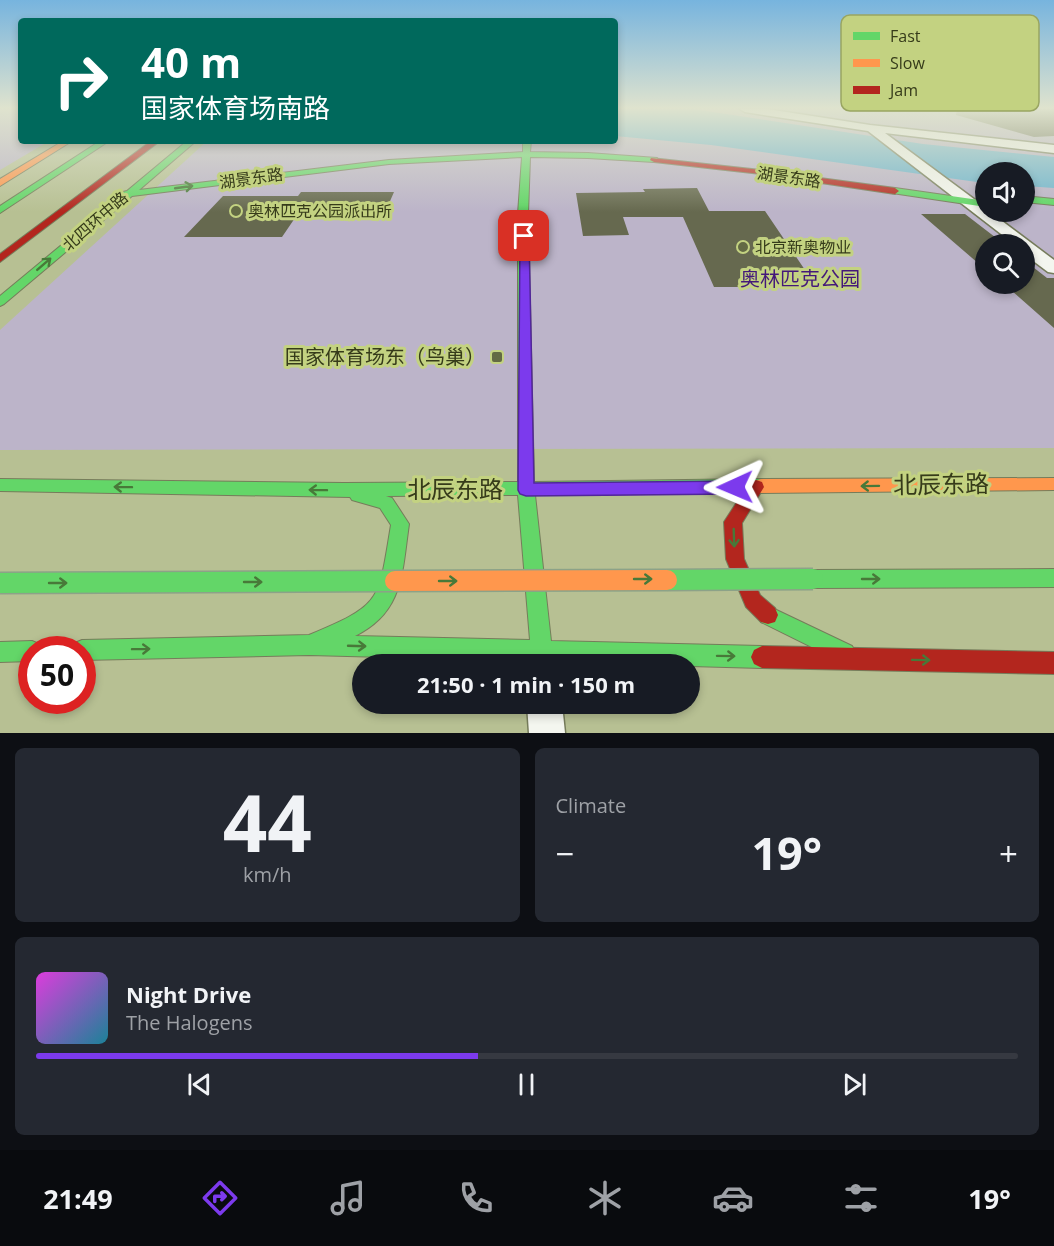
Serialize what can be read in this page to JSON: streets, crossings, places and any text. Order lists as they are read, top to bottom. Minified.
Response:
{"streets":{"main road":["湖景东路","北四环中路","北辰东路"]},"crossings":[["湖景东路","北四环中路"]],"parks":["奥林匹克公园"],"places":{"other":["奥林匹克公园派出所","北京新奥物业"],"transit":["国家体育场东（鸟巢）"]},"legend":["Fast","Slow","Jam"],"page":{"turn":["40 m","国家体育场南路"],"limit":"50","trip":"21:50 · 1 min · 150 m","tile":[["44","km/h"],"Climate"],"heat":["−","19°","+"],"song":["Night Drive","The Halogens"],"tabs":["21:49","19°"]}}
